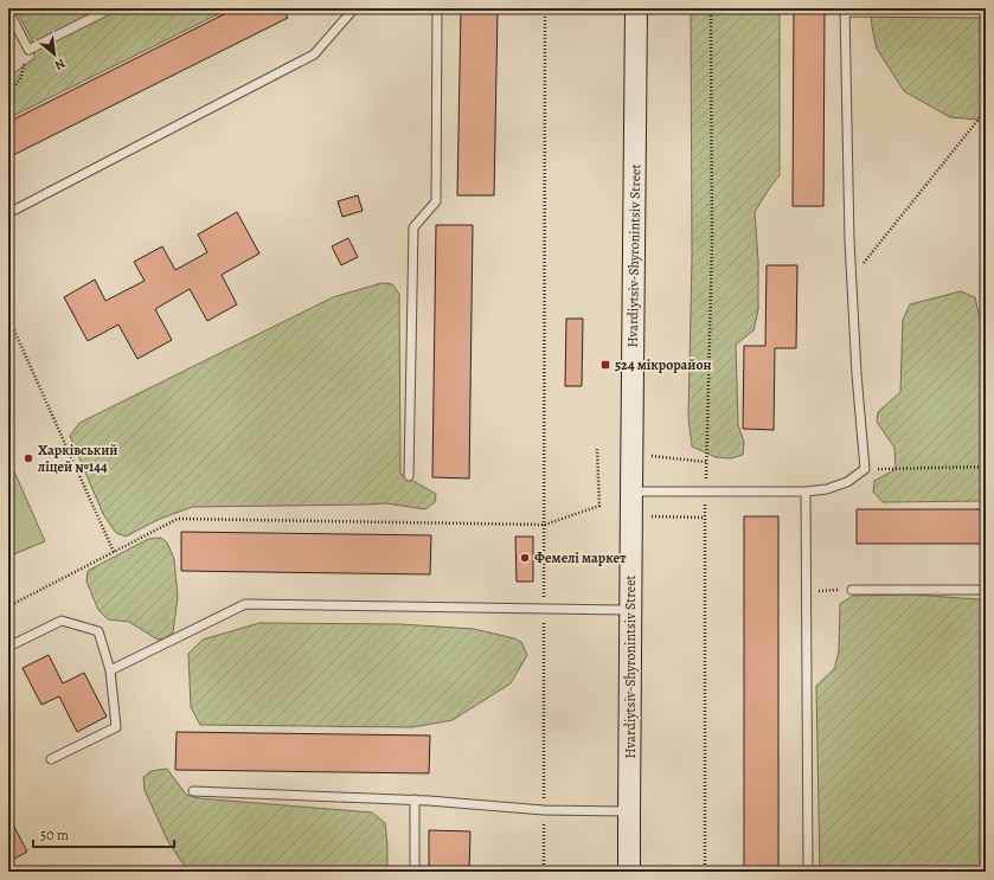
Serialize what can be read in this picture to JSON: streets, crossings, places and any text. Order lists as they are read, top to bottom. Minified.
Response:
{"streets":{"main road":["Hvardiytsiv-Shyronintsiv Street"]},"places":{"transit":["524 мікрорайон"],"other":["Харківський ліцей №144","Фемелі маркет"]},"scale_bar":"50 m","north":"bottom right"}
